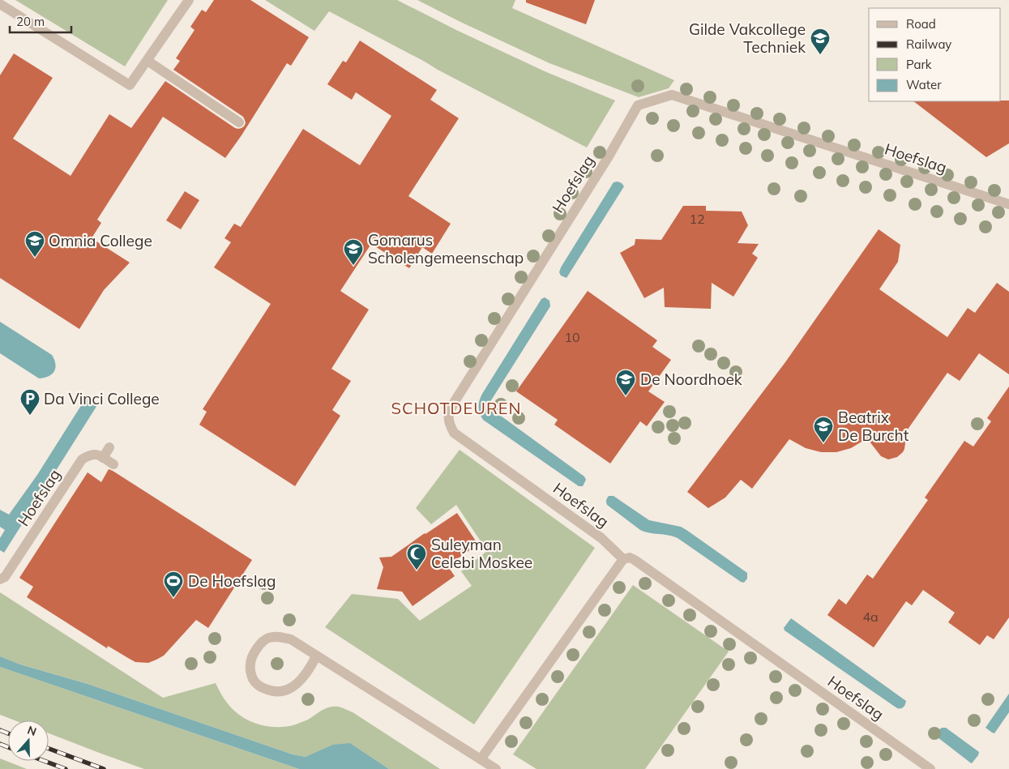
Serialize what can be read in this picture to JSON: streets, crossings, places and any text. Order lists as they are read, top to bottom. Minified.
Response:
{"streets":{"street":["Hoefslag"]},"districts":["SCHOTDEUREN"],"places":{"school or university":["Gilde Vakcollege Techniek","Omnia College","Gomarus Scholengemeenschap","De Noordhoek","Beatrix De Burcht"],"parking":["Da Vinci College"],"mosque":["Suleyman Celebi Moskee"],"sports":["De Hoefslag"]},"house_numbers":["12","10","4a"],"legend":["Road","Railway","Park","Water"],"scale_bar":"20 m","north":"top"}
